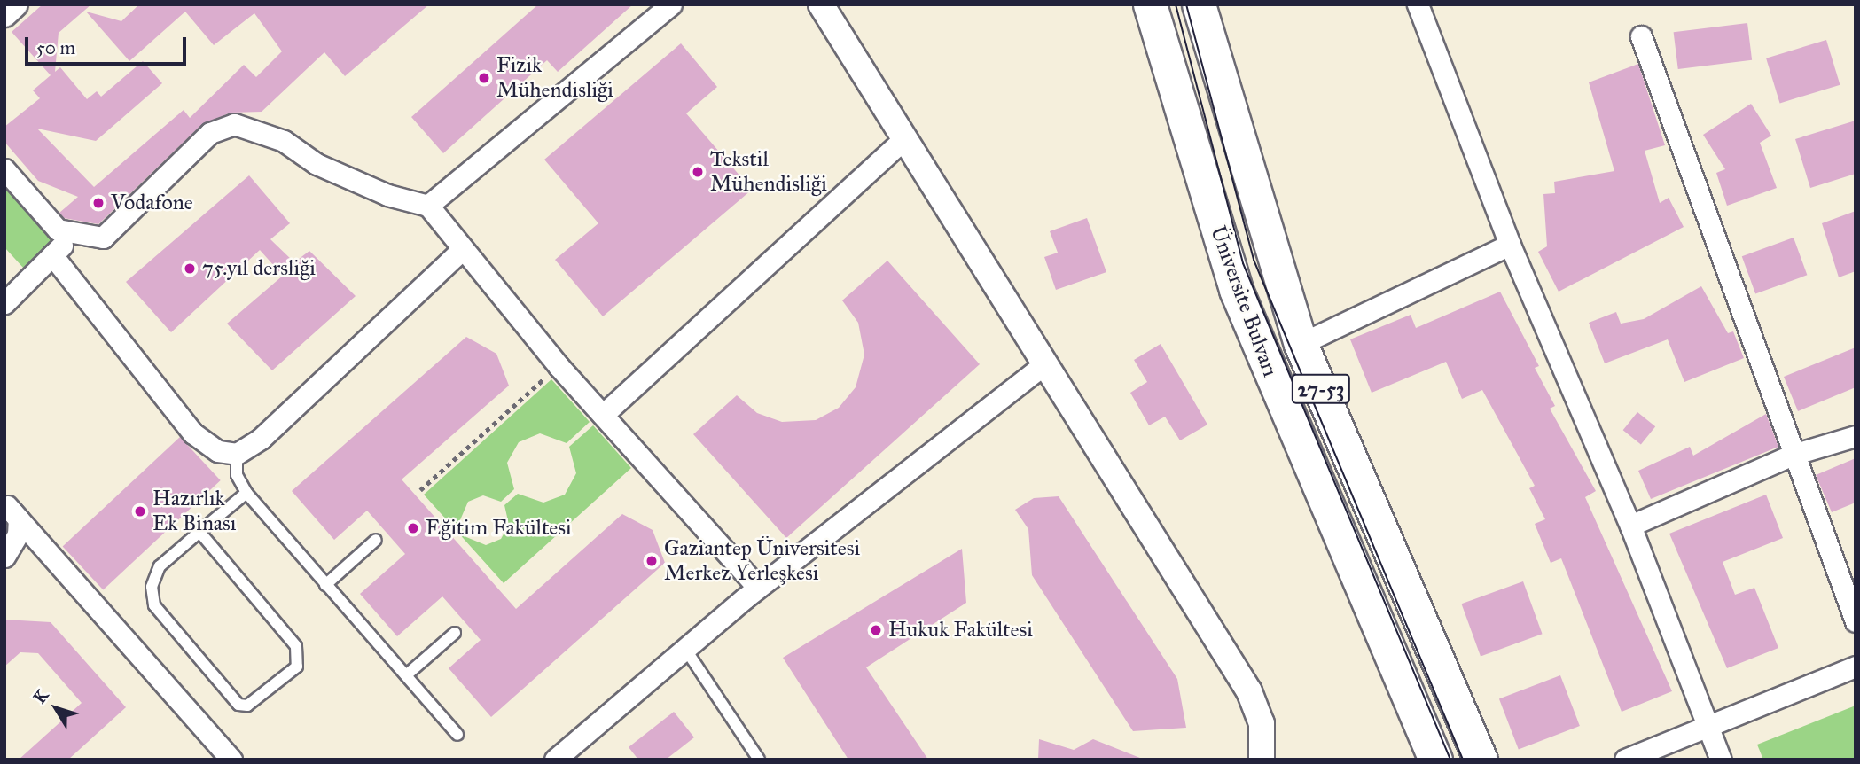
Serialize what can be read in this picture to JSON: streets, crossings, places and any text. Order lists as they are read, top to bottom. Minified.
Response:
{"streets":{"main road":["Üniversite Bulvarı","27-53"]},"places":["Fizik Mühendisliği","Tekstil Mühendisliği","Vodafone","75.yıl dersliği","Hazırlık Ek Binası","Eğitim Fakültesi","Gaziantep Üniversitesi Merkez Yerleşkesi","Hukuk Fakültesi"],"scale_bar":"50 m","north":"top left"}
